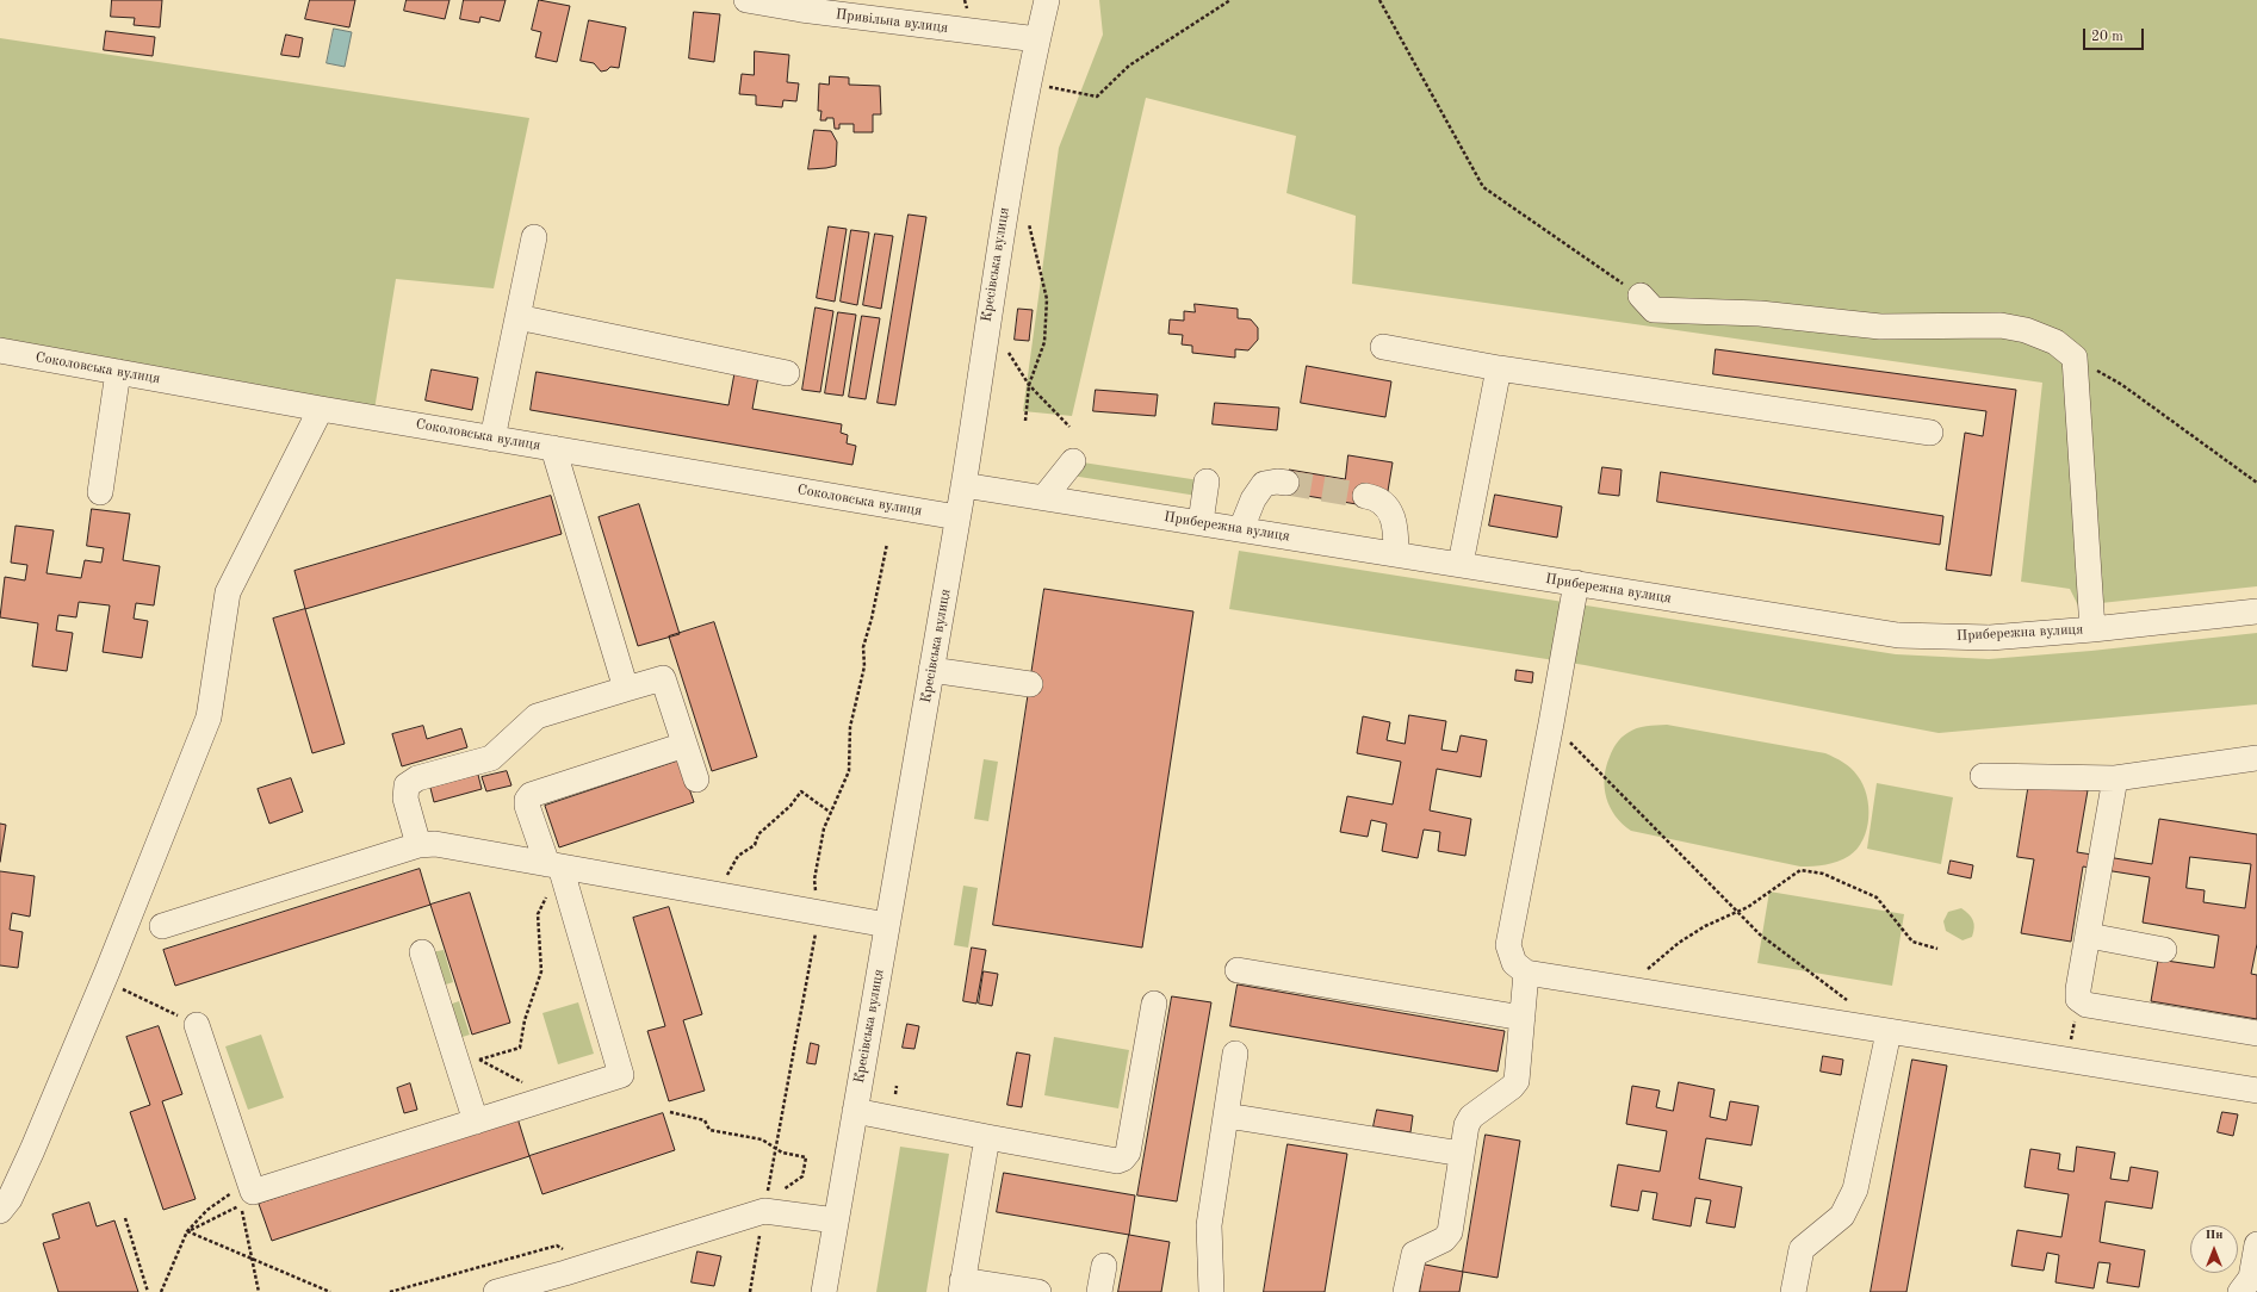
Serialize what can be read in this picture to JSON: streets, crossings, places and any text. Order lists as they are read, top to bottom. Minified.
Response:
{"streets":{"street":["Привільна вулиця","Кресівська вулиця","Соколовська вулиця","Прибережна вулиця"]},"crossings":[["Привільна вулиця","Кресівська вулиця"],["Кресівська вулиця","Соколовська вулиця"],["Кресівська вулиця","Прибережна вулиця"]],"scale_bar":"20 m","north":"top"}
